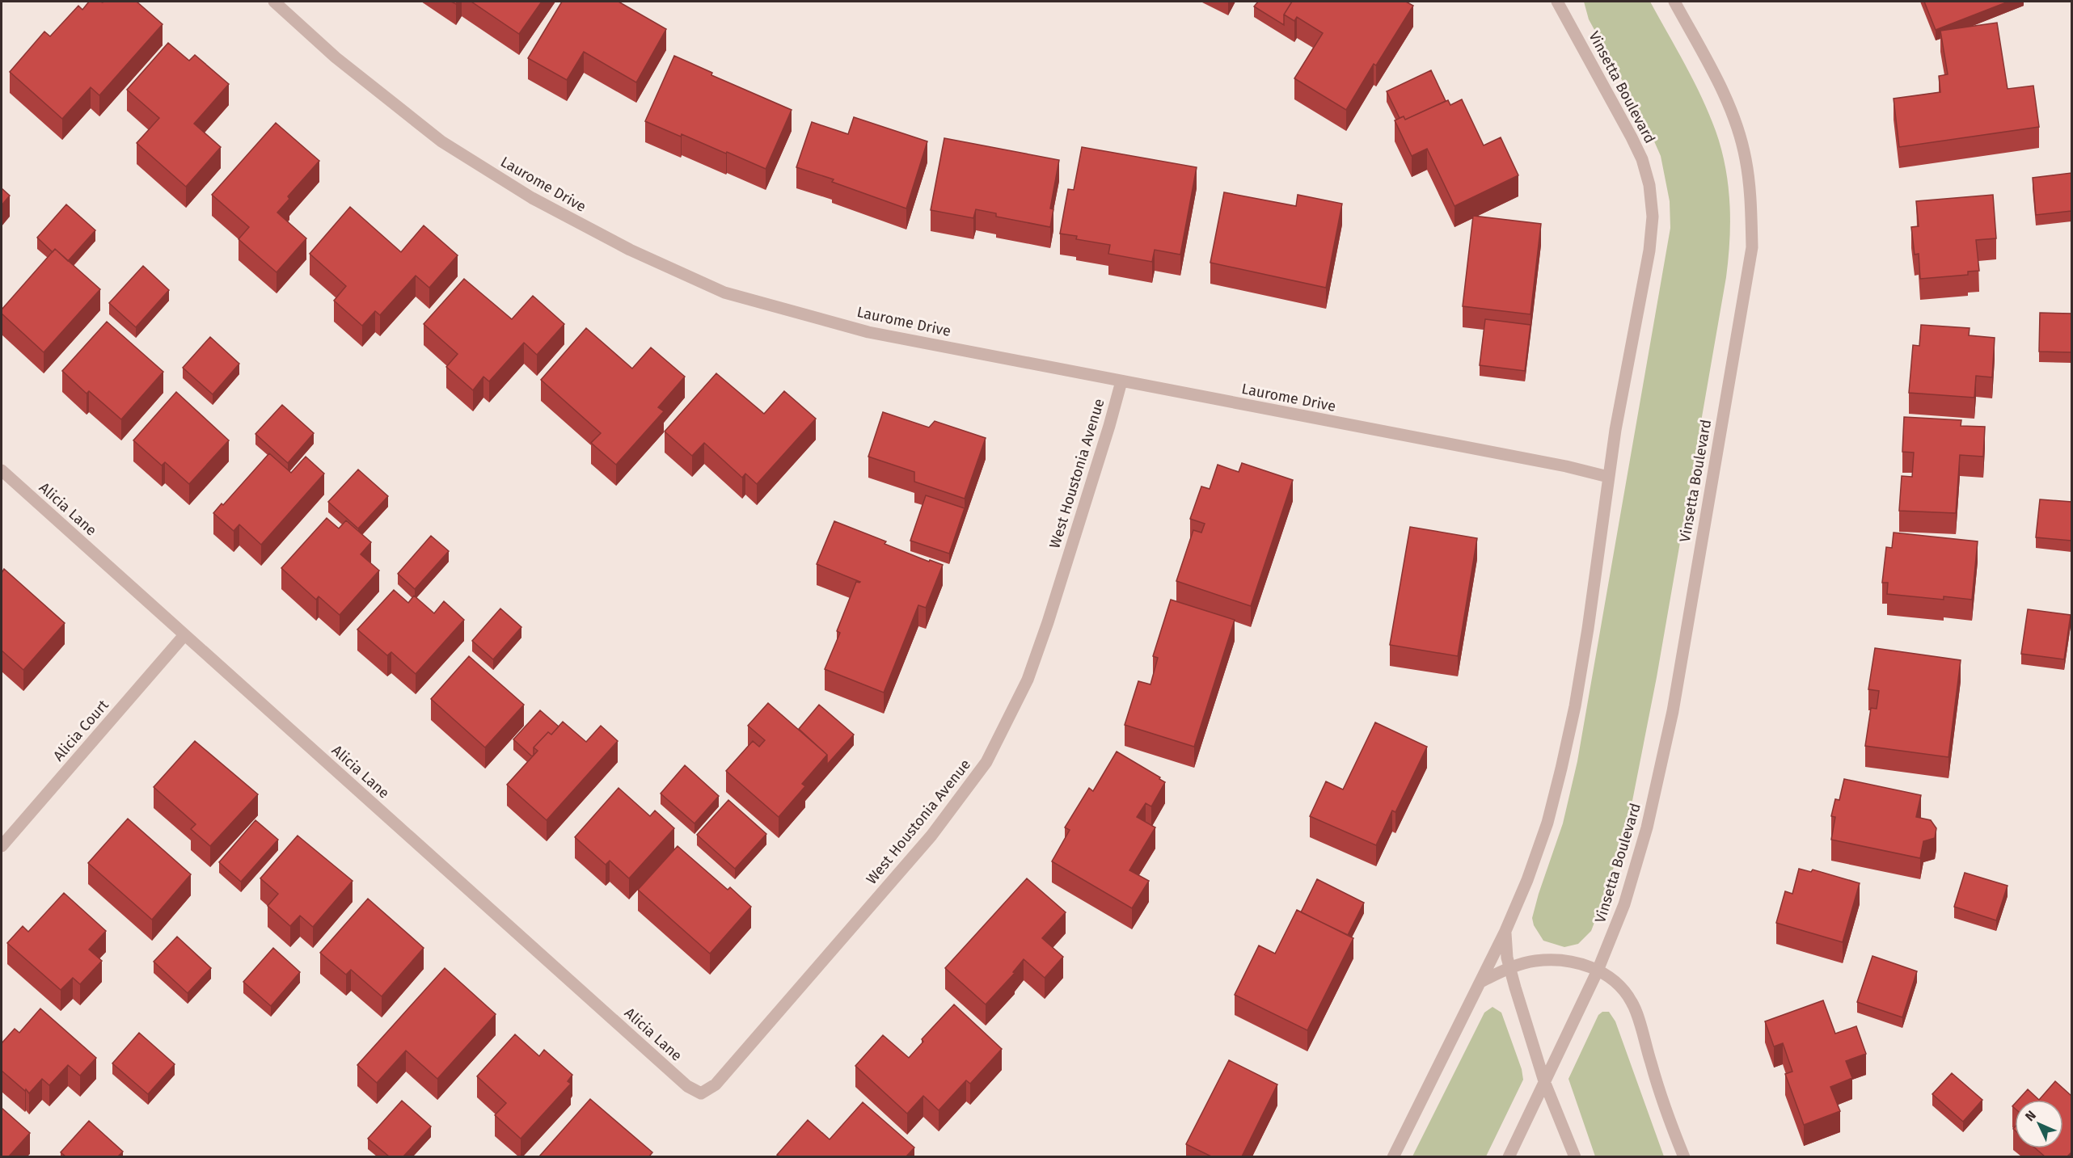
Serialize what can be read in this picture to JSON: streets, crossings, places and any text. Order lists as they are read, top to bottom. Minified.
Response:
{"streets":{"street":["Vinsetta Boulevard","Laurome Drive","West Houstonia Avenue","Alicia Lane","Alicia Court"]},"crossings":[["Vinsetta Boulevard","Laurome Drive"],["Laurome Drive","West Houstonia Avenue"],["West Houstonia Avenue","Alicia Lane"],["Alicia Lane","Alicia Court"]],"north":"top left"}
